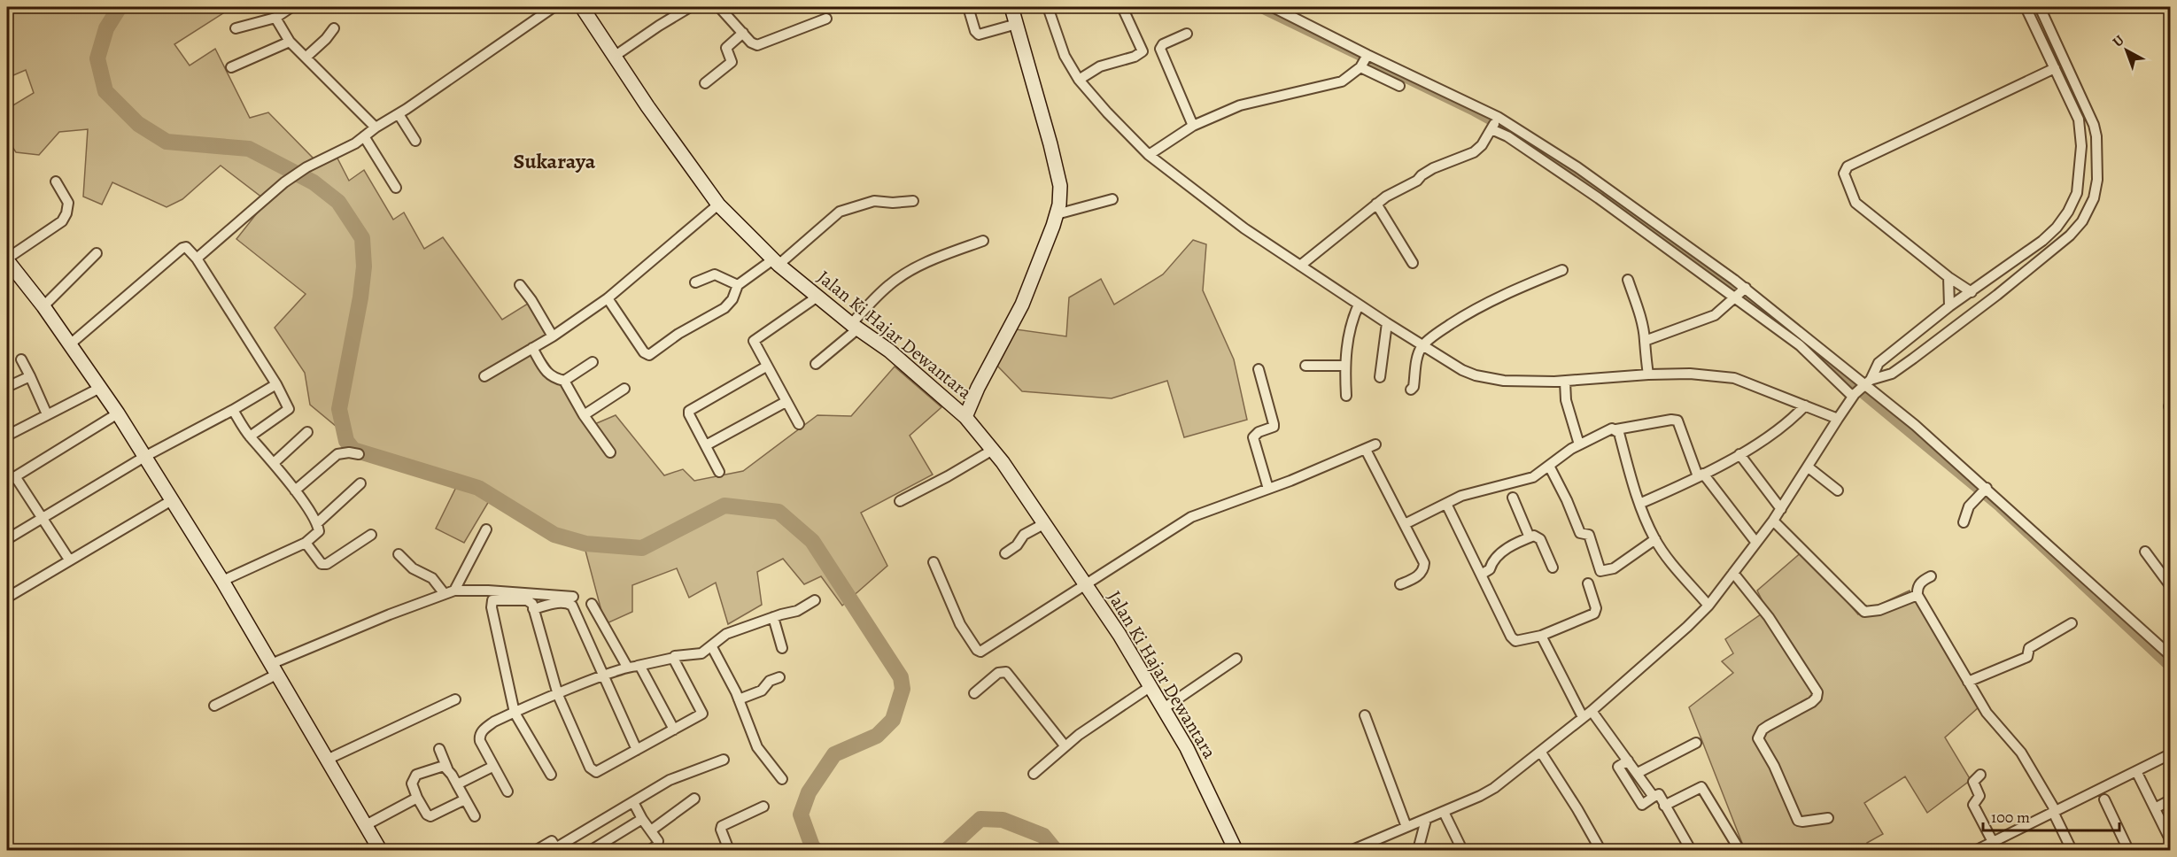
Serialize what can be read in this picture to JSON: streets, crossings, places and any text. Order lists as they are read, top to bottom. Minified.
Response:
{"streets":{"street":["Jalan Ki Hajar Dewantara"]},"districts":["Sukaraya"],"scale_bar":"100 m","north":"top left"}
